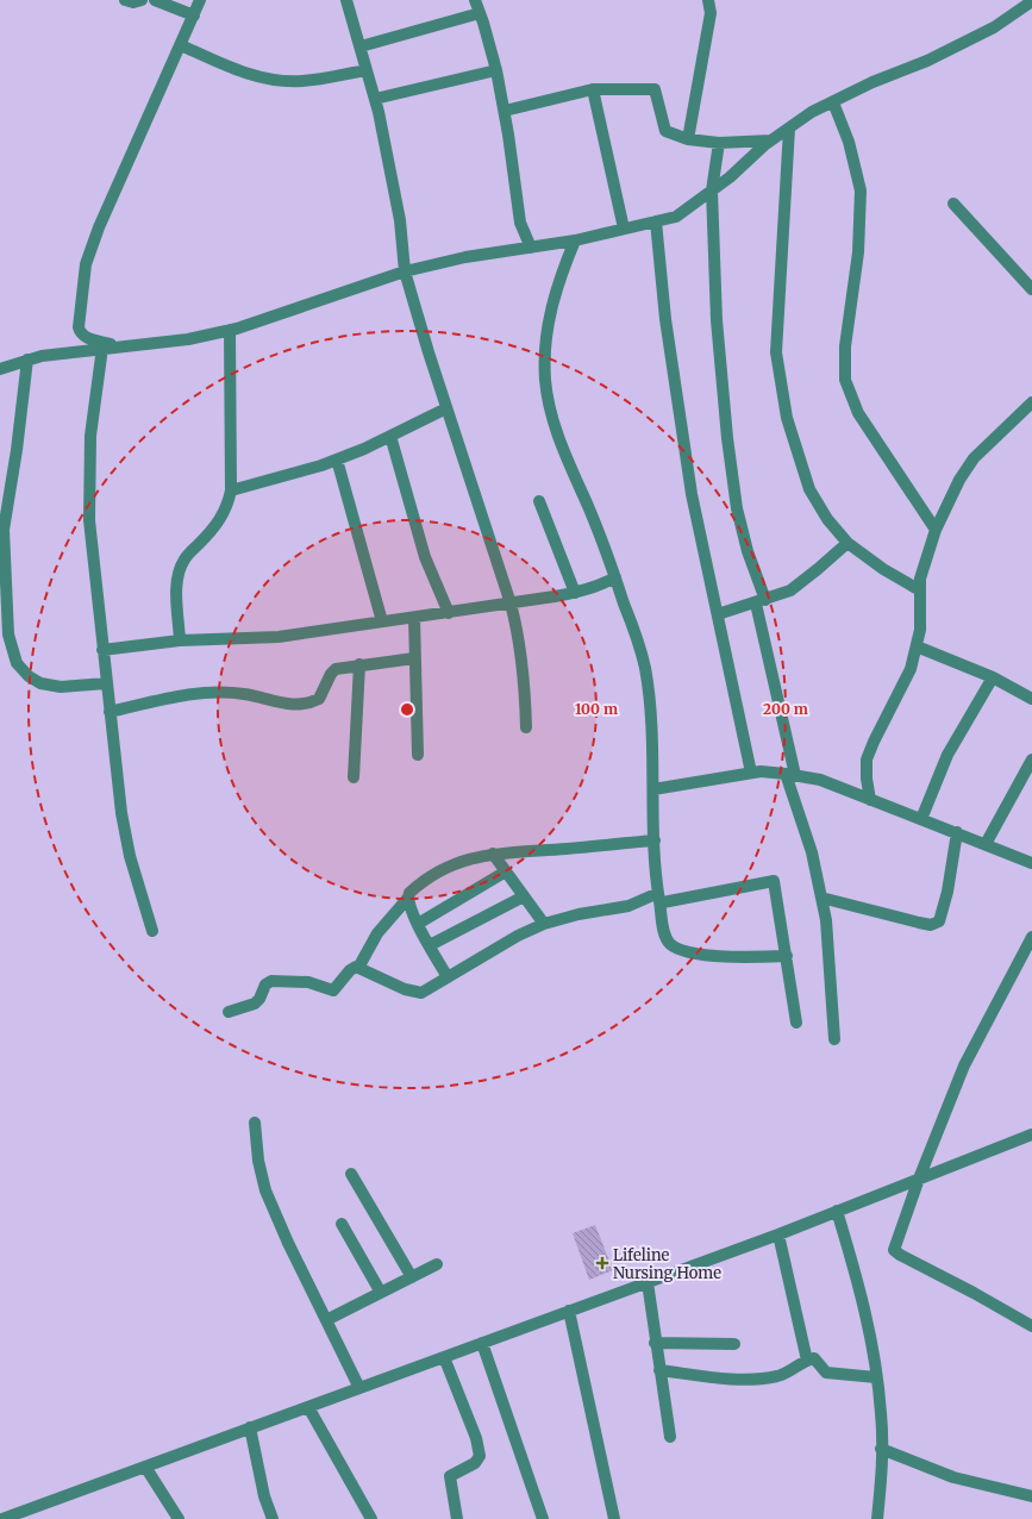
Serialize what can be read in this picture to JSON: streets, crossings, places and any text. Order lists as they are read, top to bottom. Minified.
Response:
{"places":{"health":["Lifeline Nursing Home"]},"rings":["100 m","200 m"]}
